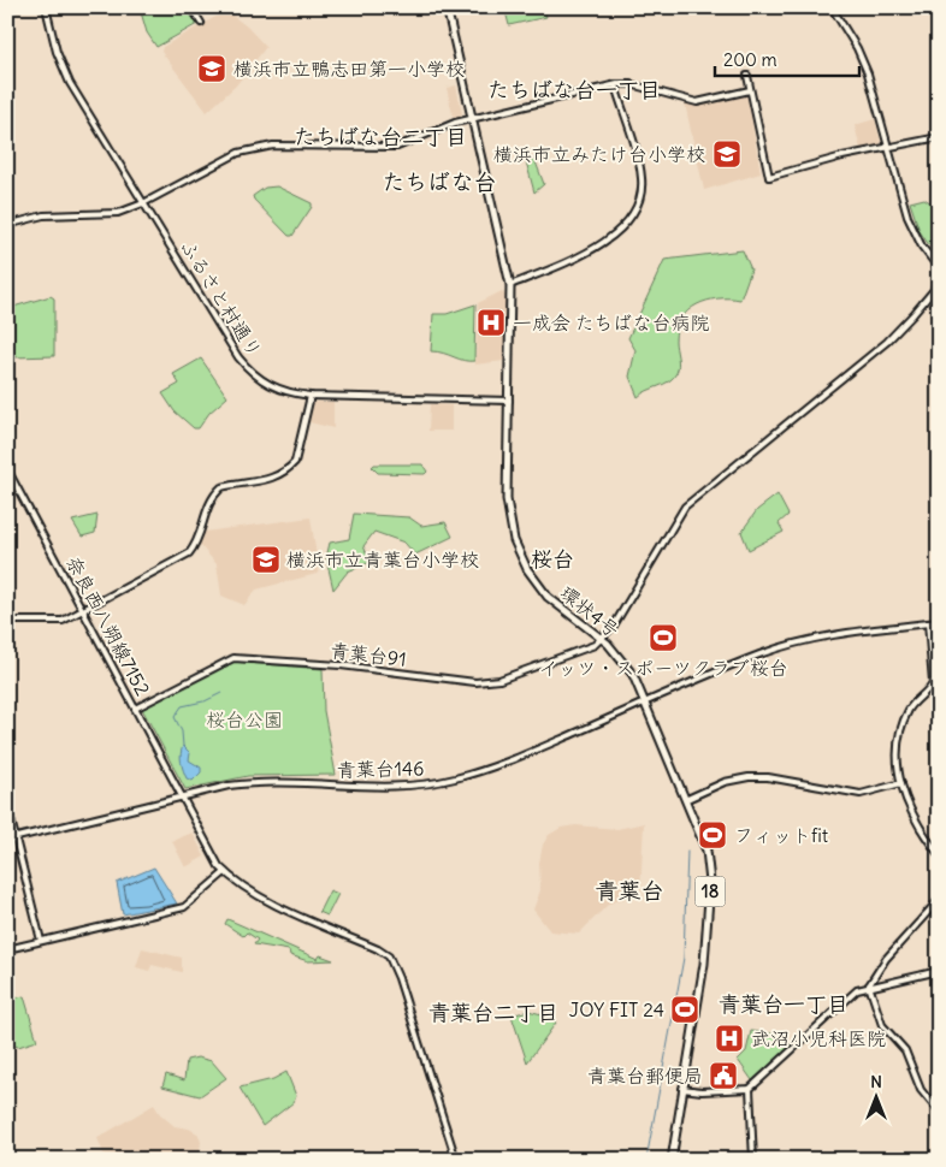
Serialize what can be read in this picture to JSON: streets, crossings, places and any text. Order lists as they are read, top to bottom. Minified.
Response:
{"streets":{"main road":["環状4号","18"],"street":["ふるさと村通り","奈良西八朔線7152","青葉台91","青葉台146"]},"crossings":[["ふるさと村通り","環状4号"],["環状4号","青葉台91"],["環状4号","青葉台146"],["奈良西八朔線7152","青葉台91"],["奈良西八朔線7152","青葉台146"]],"districts":["たちばな台一丁目","たちばな台二丁目","たちばな台","桜台","青葉台","青葉台一丁目","青葉台二丁目"],"parks":["桜台公園"],"places":{"school or university":["横浜市立鴨志田第一小学校","横浜市立みたけ台小学校","横浜市立青葉台小学校"],"hospital":["一成会 たちばな台病院","武沼小児科医院"],"sports":["イッツ・スポーツクラブ桜台","フィットfit","JOY FIT 24"],"public building":["青葉台郵便局"]},"scale_bar":"200 m","north":"top"}
